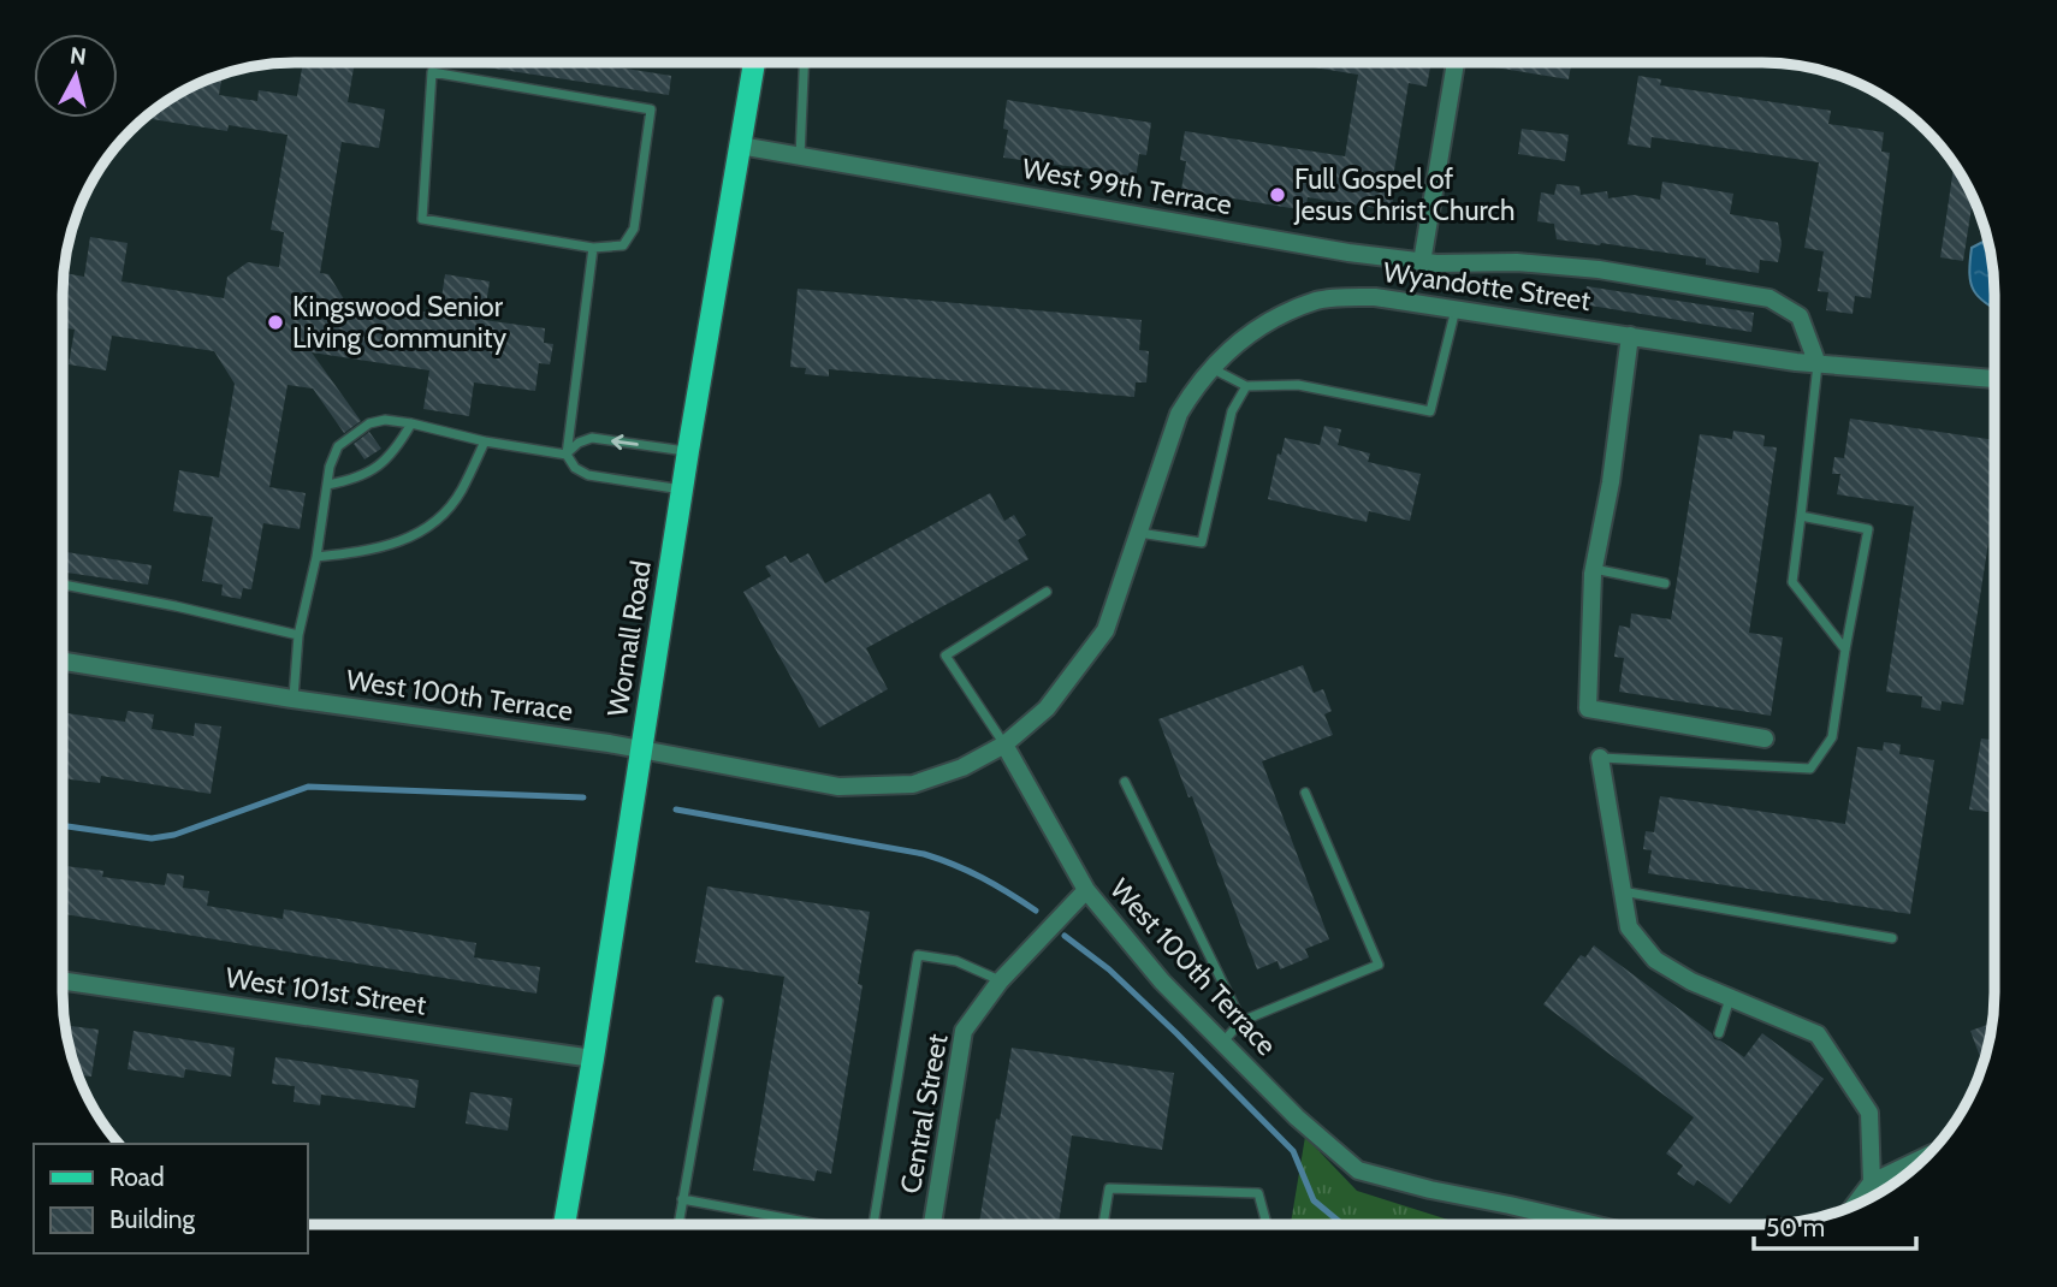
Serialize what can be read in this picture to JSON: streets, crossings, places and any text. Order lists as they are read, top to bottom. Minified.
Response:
{"streets":{"main road":["Wornall Road"],"street":["West 99th Terrace","Wyandotte Street","West 100th Terrace","West 101st Street","Central Street"]},"crossings":[["West 99th Terrace","Wyandotte Street"],["West 99th Terrace","Wornall Road"],["Wyandotte Street","West 100th Terrace"],["Wornall Road","West 100th Terrace"],["Wornall Road","West 101st Street"],["West 100th Terrace","Central Street"]],"places":["Full Gospel of Jesus Christ Church","Kingswood Senior Living Community"],"legend":["Road","Building"],"scale_bar":"50 m","north":"top"}
